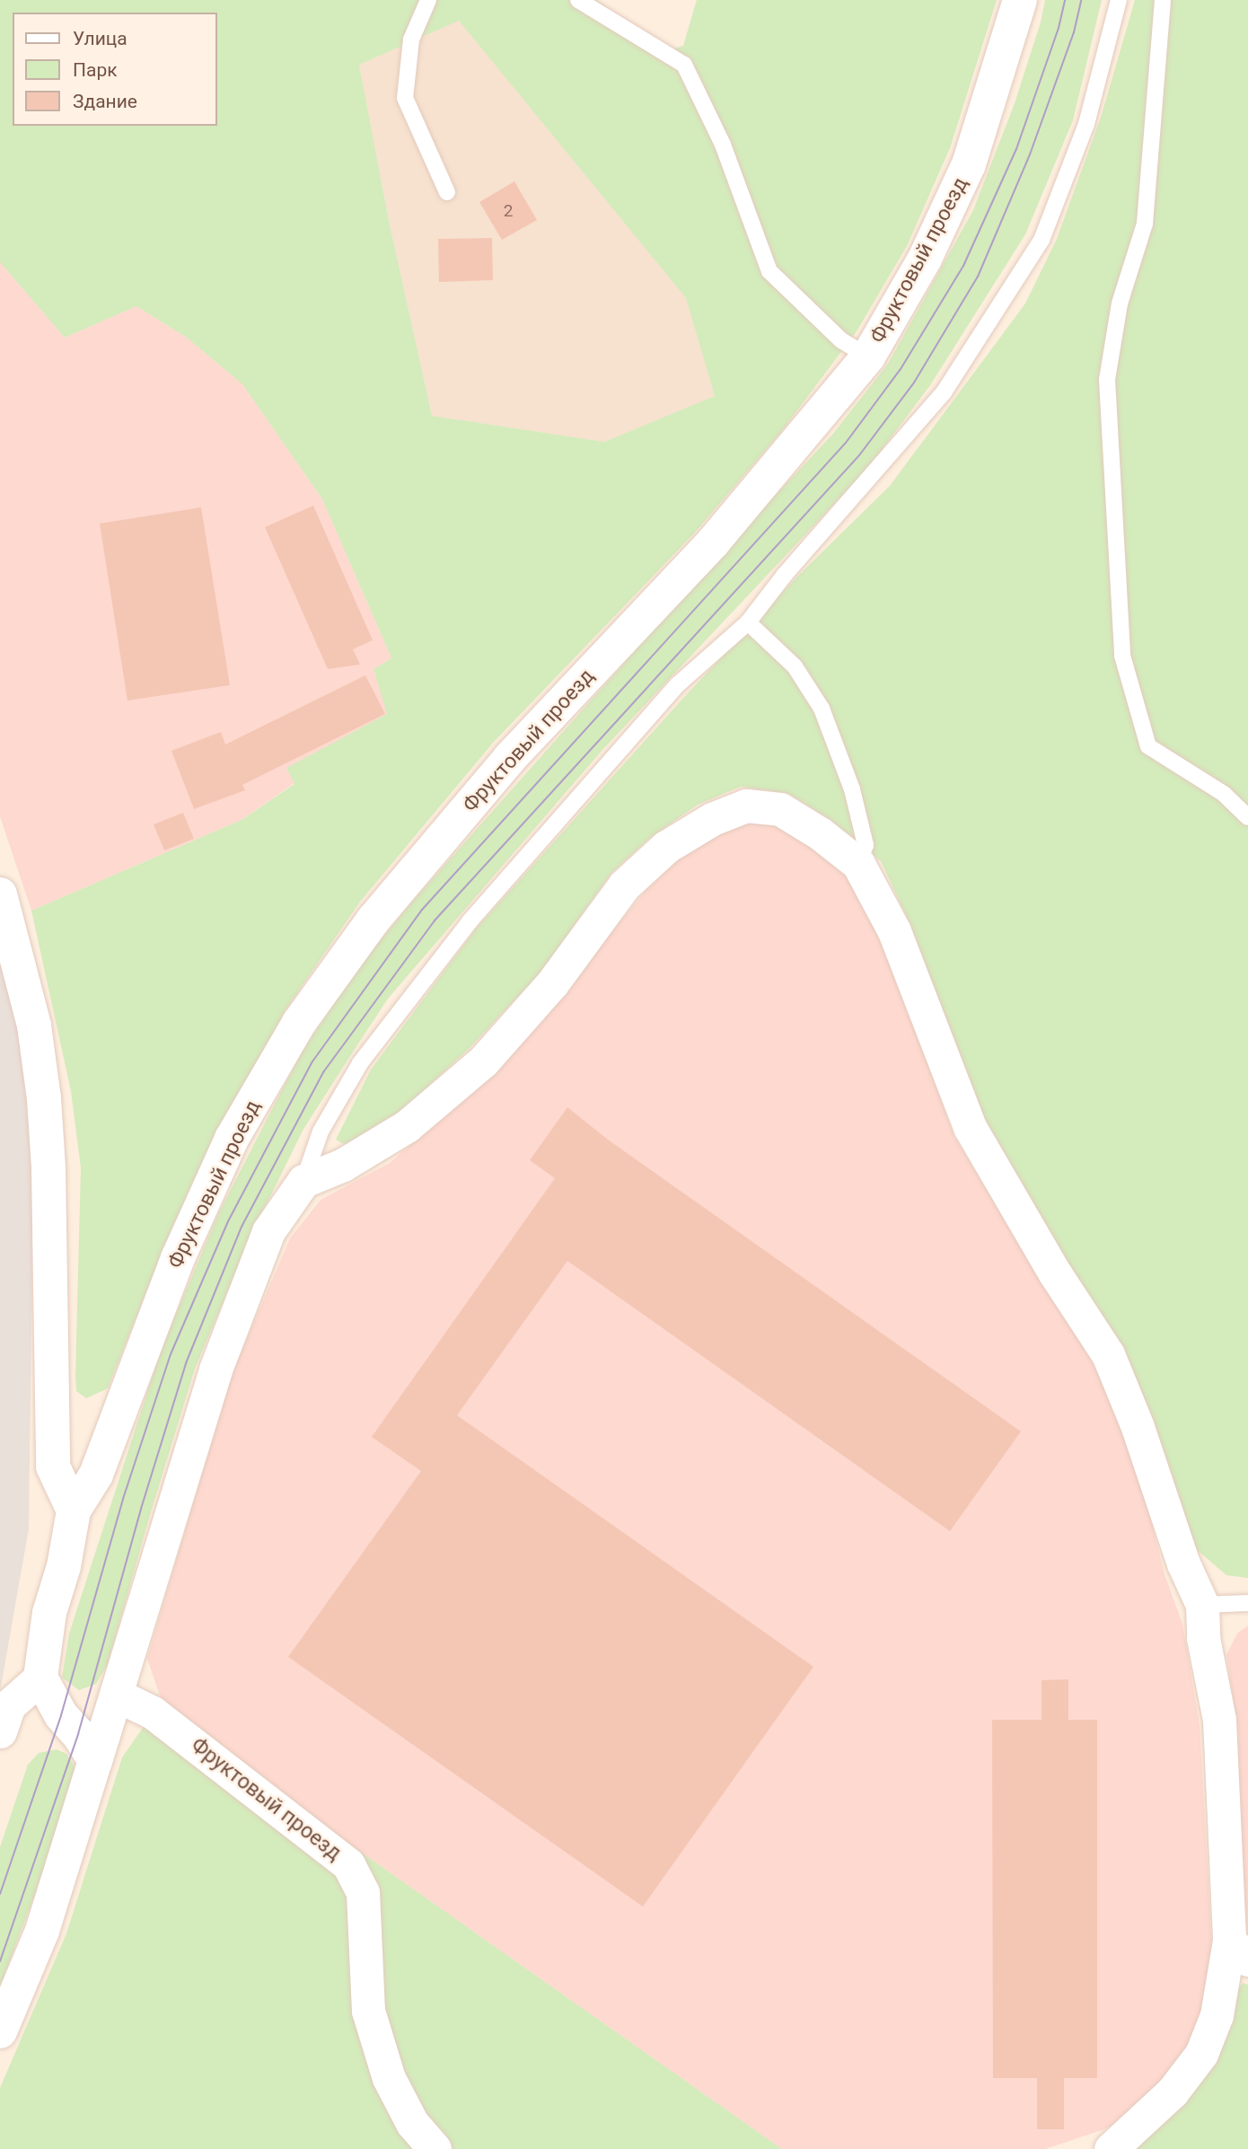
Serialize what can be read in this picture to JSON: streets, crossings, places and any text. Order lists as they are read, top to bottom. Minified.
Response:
{"streets":{"street":["Фруктовый проезд"]},"house_numbers":["2"],"legend":["Улица","Парк","Здание"]}
